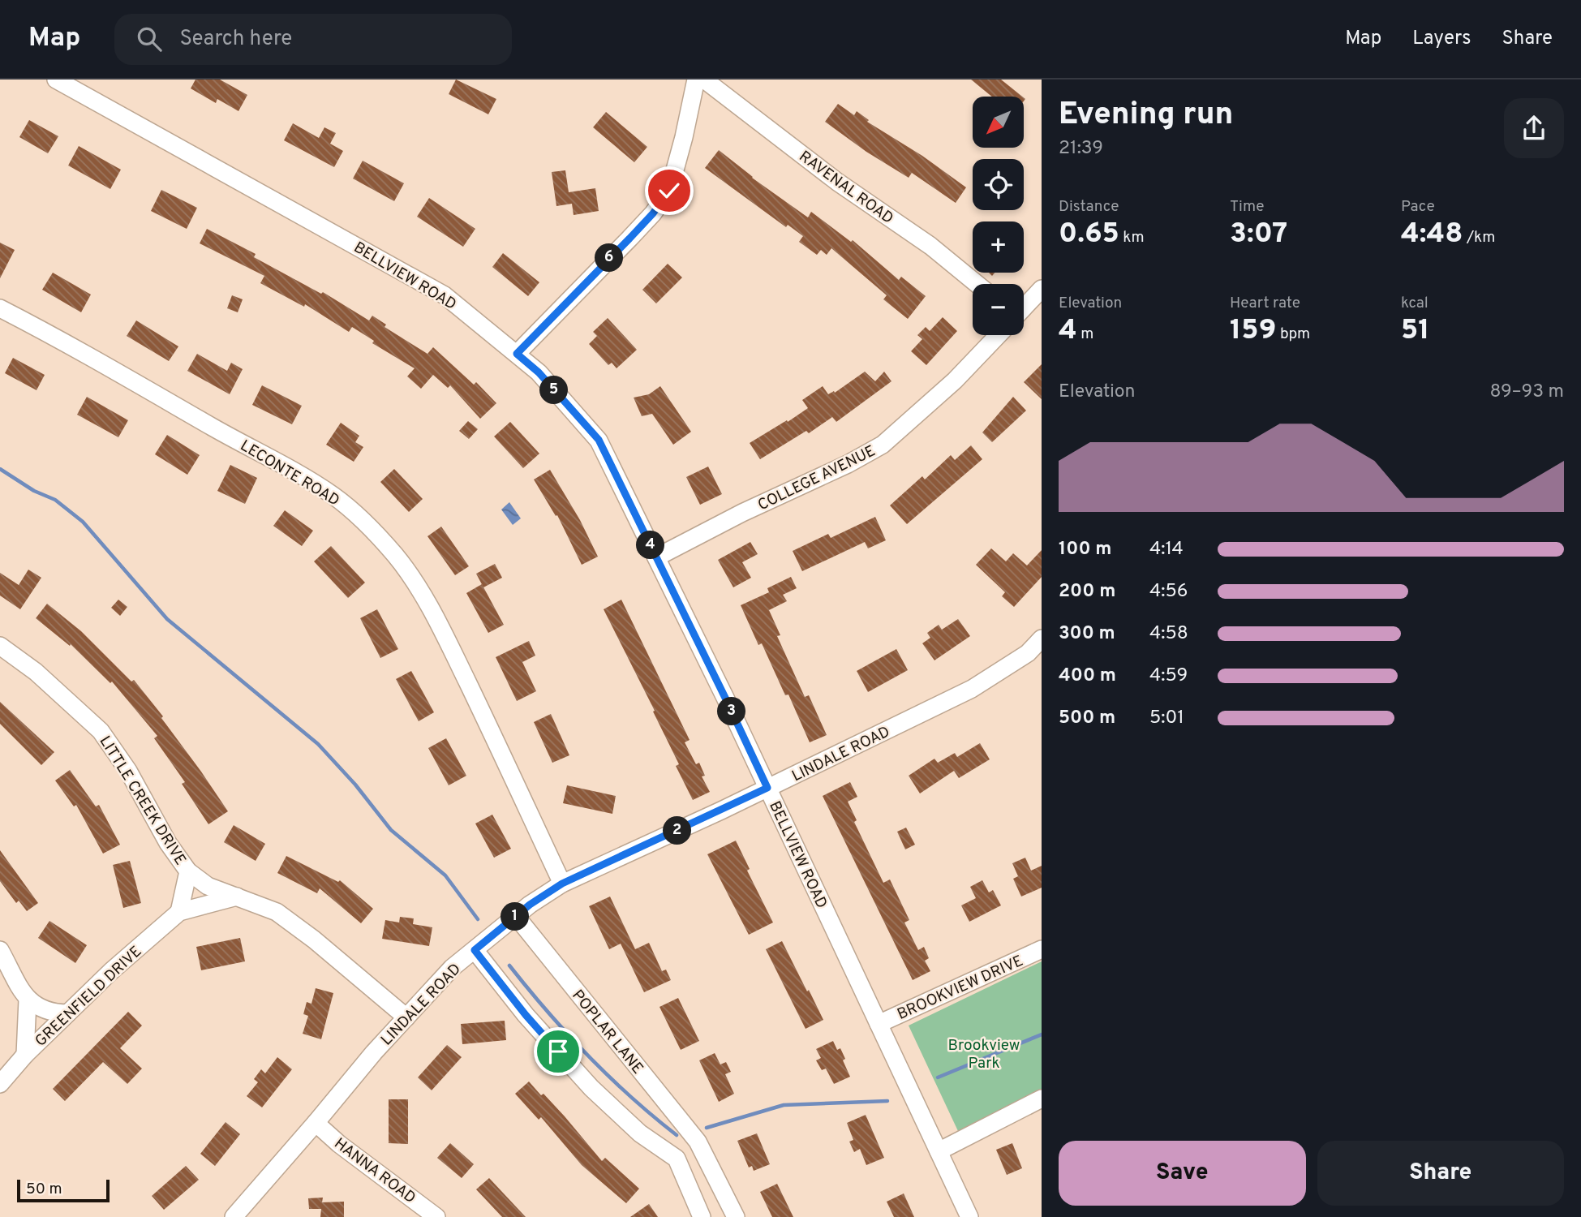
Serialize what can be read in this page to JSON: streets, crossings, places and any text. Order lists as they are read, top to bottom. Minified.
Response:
{"streets":{"street":["RAVENAL ROAD","BELLVIEW ROAD","LECONTE ROAD","COLLEGE AVENUE","LINDALE ROAD","LITTLE CREEK DRIVE","BROOKVIEW DRIVE","GREENFIELD DRIVE","POPLAR LANE","HANNA ROAD"]},"crossings":[["BELLVIEW ROAD","COLLEGE AVENUE"],["BELLVIEW ROAD","LINDALE ROAD"],["BELLVIEW ROAD","BROOKVIEW DRIVE"],["LECONTE ROAD","LINDALE ROAD"],["LINDALE ROAD","LITTLE CREEK DRIVE"],["LINDALE ROAD","POPLAR LANE"],["LINDALE ROAD","HANNA ROAD"],["LITTLE CREEK DRIVE","GREENFIELD DRIVE"]],"parks":["Brookview Park"],"scale_bar":"50 m","north":"bottom left","page":{"header":"Map","search":"Search here","nav":["Map","Layers","Share"],"heading":["Evening run","21:39"],"map_buttons":["+","−"],"stats":[["Distance","0.65 km"],["Time","3:07"],["Pace","4:48 /km"],["Elevation","4 m"],["Heart rate","159 bpm"],["kcal","51"]],"pins":["6","5","4","3","2","1"],"chart":["Elevation","89–93 m"],"list":[{"name":"100 m","note":"4:14"},{"name":"200 m","note":"4:56"},{"name":"300 m","note":"4:58"},{"name":"400 m","note":"4:59"},{"name":"500 m","note":"5:01"}],"buttons":["Save","Share"],"scale":"50 m"}}
